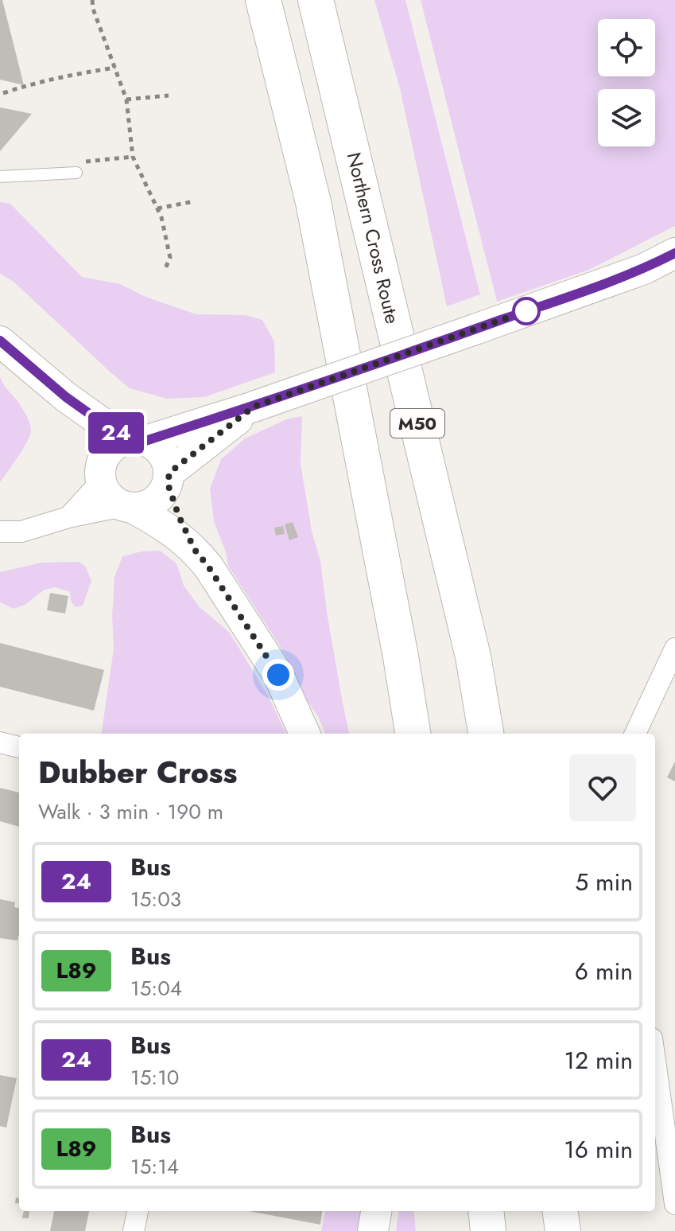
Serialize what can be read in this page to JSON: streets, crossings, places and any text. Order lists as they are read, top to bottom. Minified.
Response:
{"streets":{"highway":["Northern Cross Route","M50"]},"lines":["bus line 24"],"page":{"on_map":"24","heading":["Dubber Cross","Walk · 3 min · 190 m"],"list":[{"mark":"24","name":"Bus","note":"15:03","value":"5 min"},{"mark":"L89","name":"Bus","note":"15:04","value":"6 min"},{"mark":"24","name":"Bus","note":"15:10","value":"12 min"},{"mark":"L89","name":"Bus","note":"15:14","value":"16 min"}]}}
